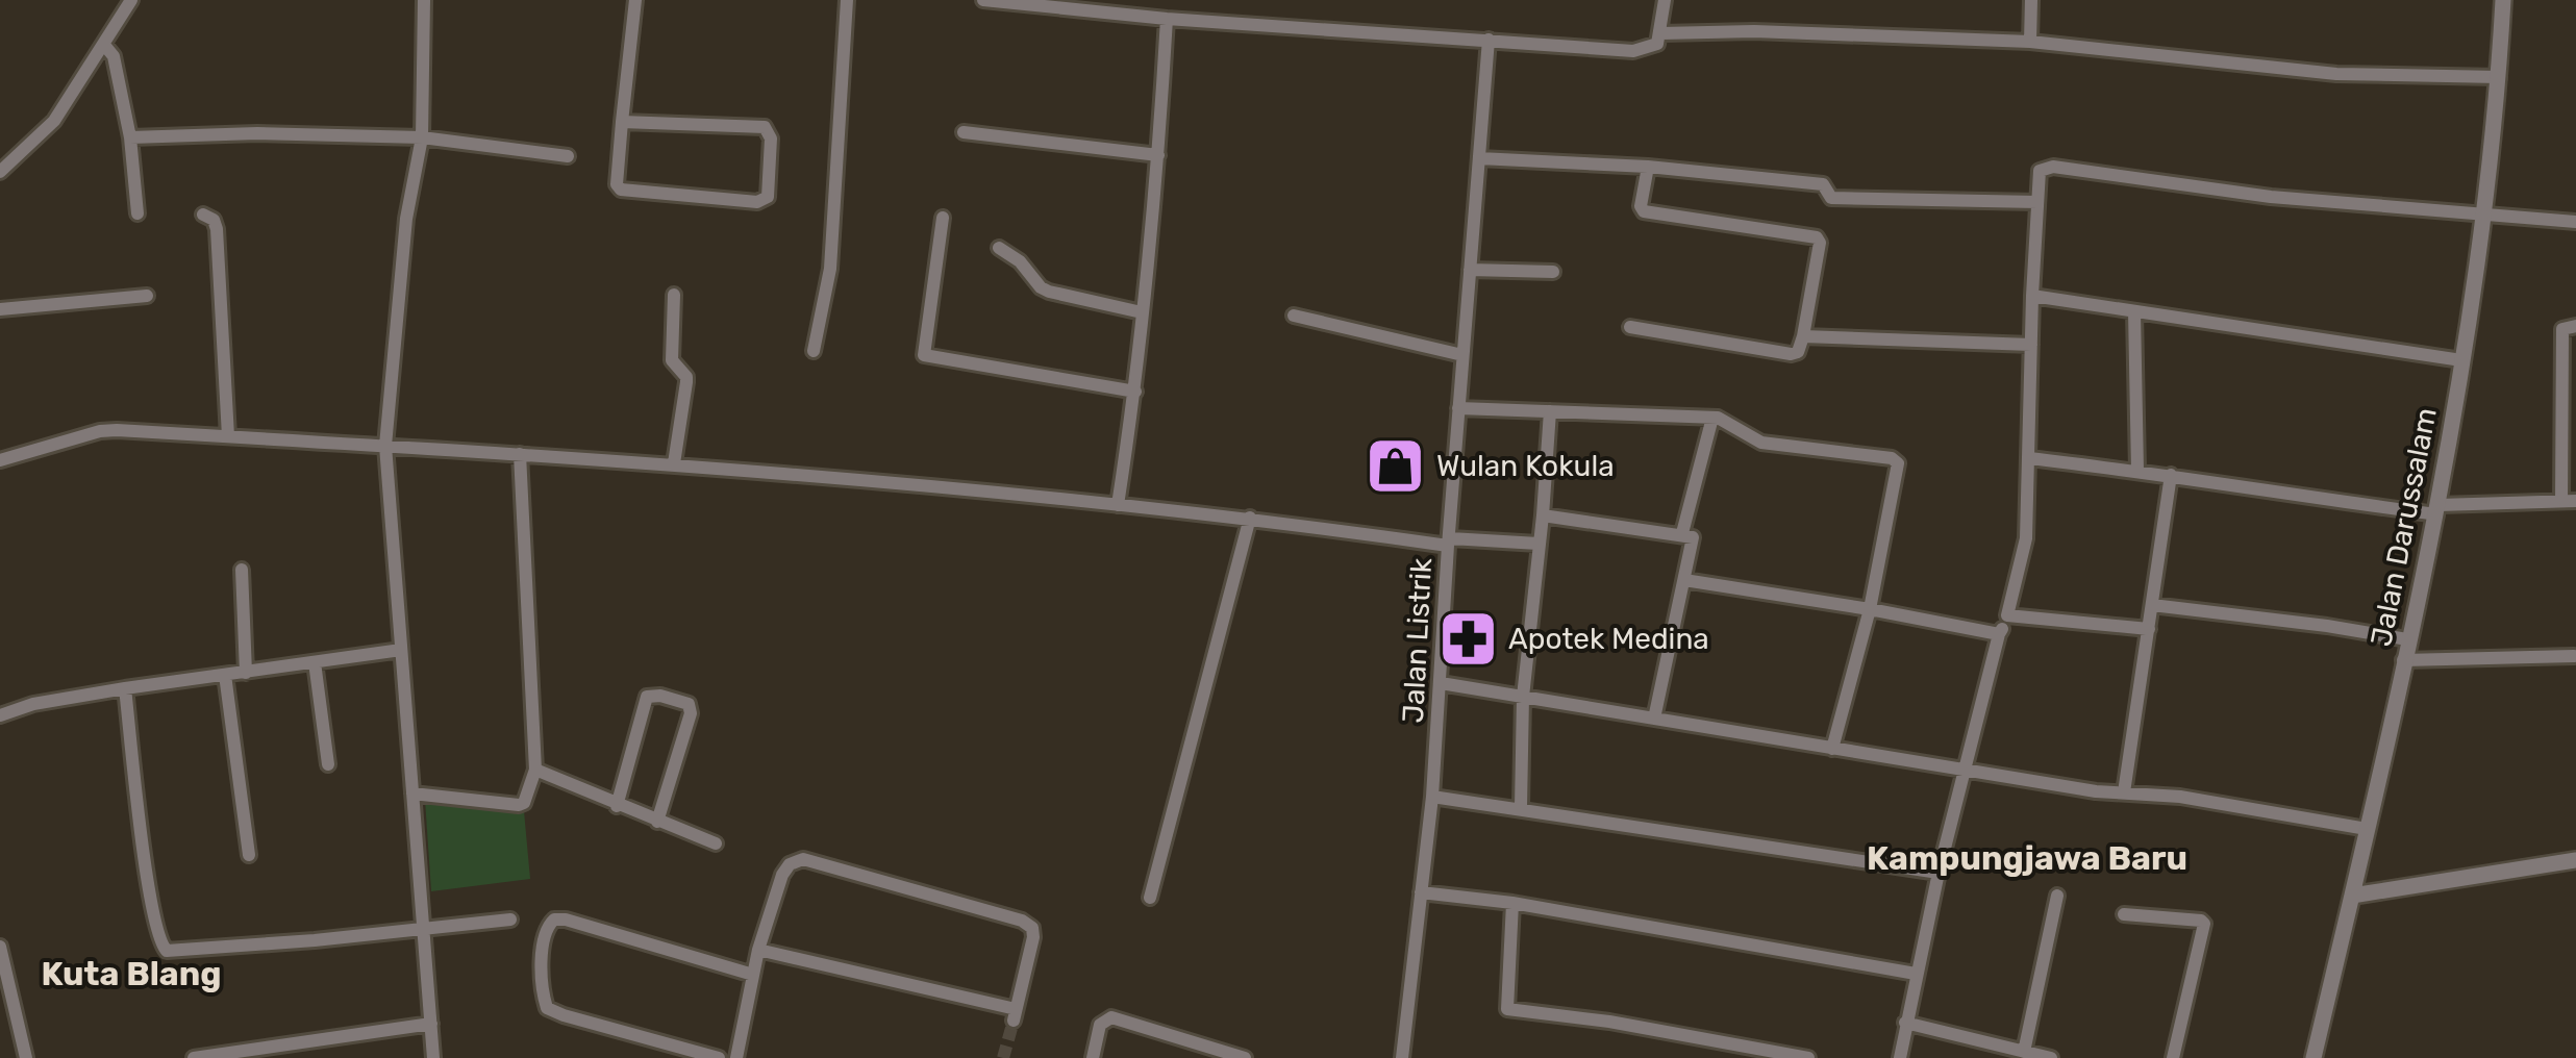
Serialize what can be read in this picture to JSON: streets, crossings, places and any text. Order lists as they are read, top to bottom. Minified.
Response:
{"streets":{"street":["Jalan Darussalam","Jalan Listrik"]},"districts":["Kampungjawa Baru","Kuta Blang"],"places":{"shop":["Wulan Kokula"],"pharmacy":["Apotek Medina"]}}
